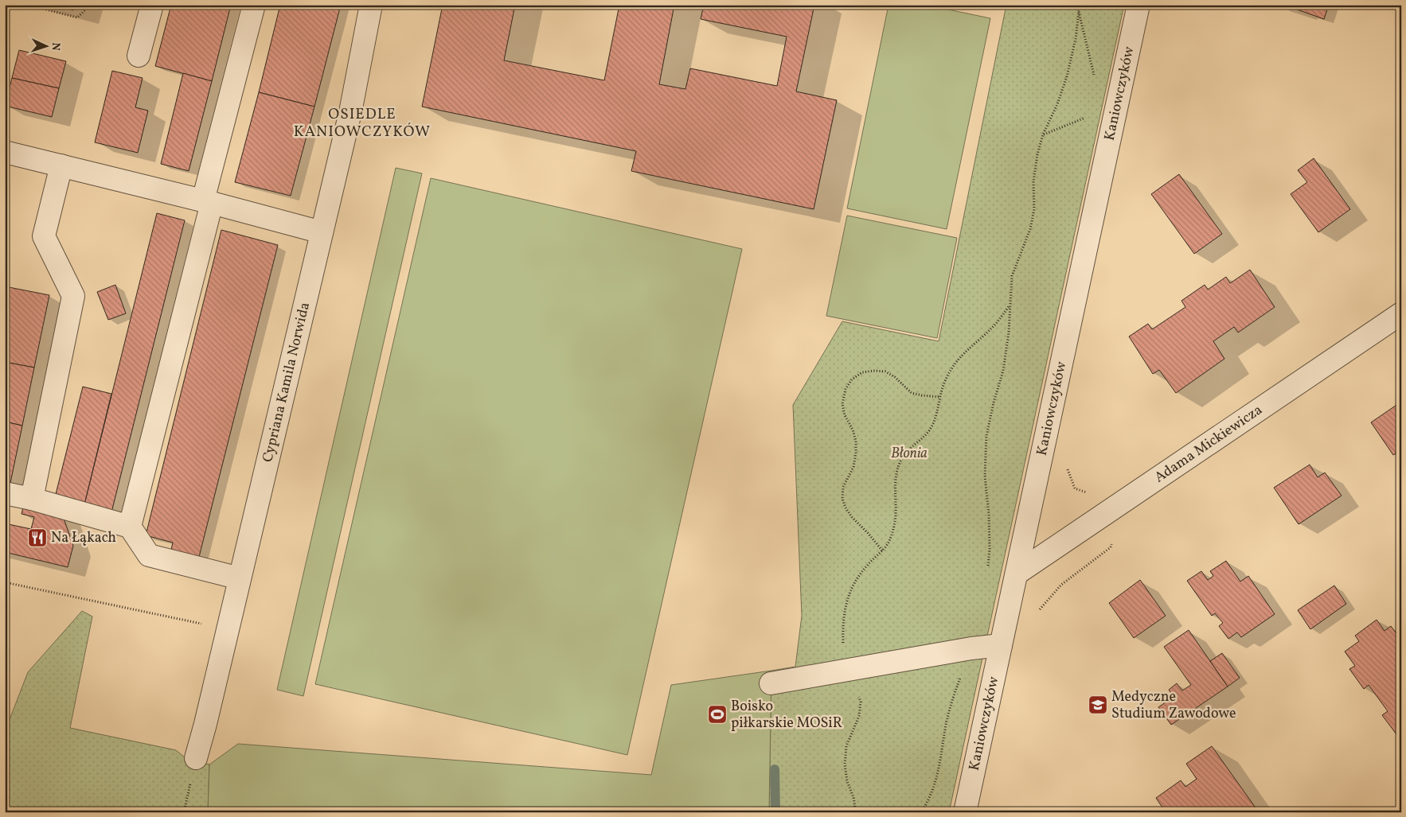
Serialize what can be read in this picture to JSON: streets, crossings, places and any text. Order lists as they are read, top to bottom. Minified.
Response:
{"streets":{"street":["Kaniowczyków","Cypriana Kamila Norwida","Adama Mickiewicza"]},"crossings":[["Kaniowczyków","Adama Mickiewicza"]],"districts":["OSIEDLE KANIOWCZYKÓW"],"parks":["Błonia"],"places":{"restaurant":["Na Łąkach"],"school or university":["Medyczne Studium Zawodowe"],"sports":["Boisko piłkarskie MOSiR"]},"north":"right"}
